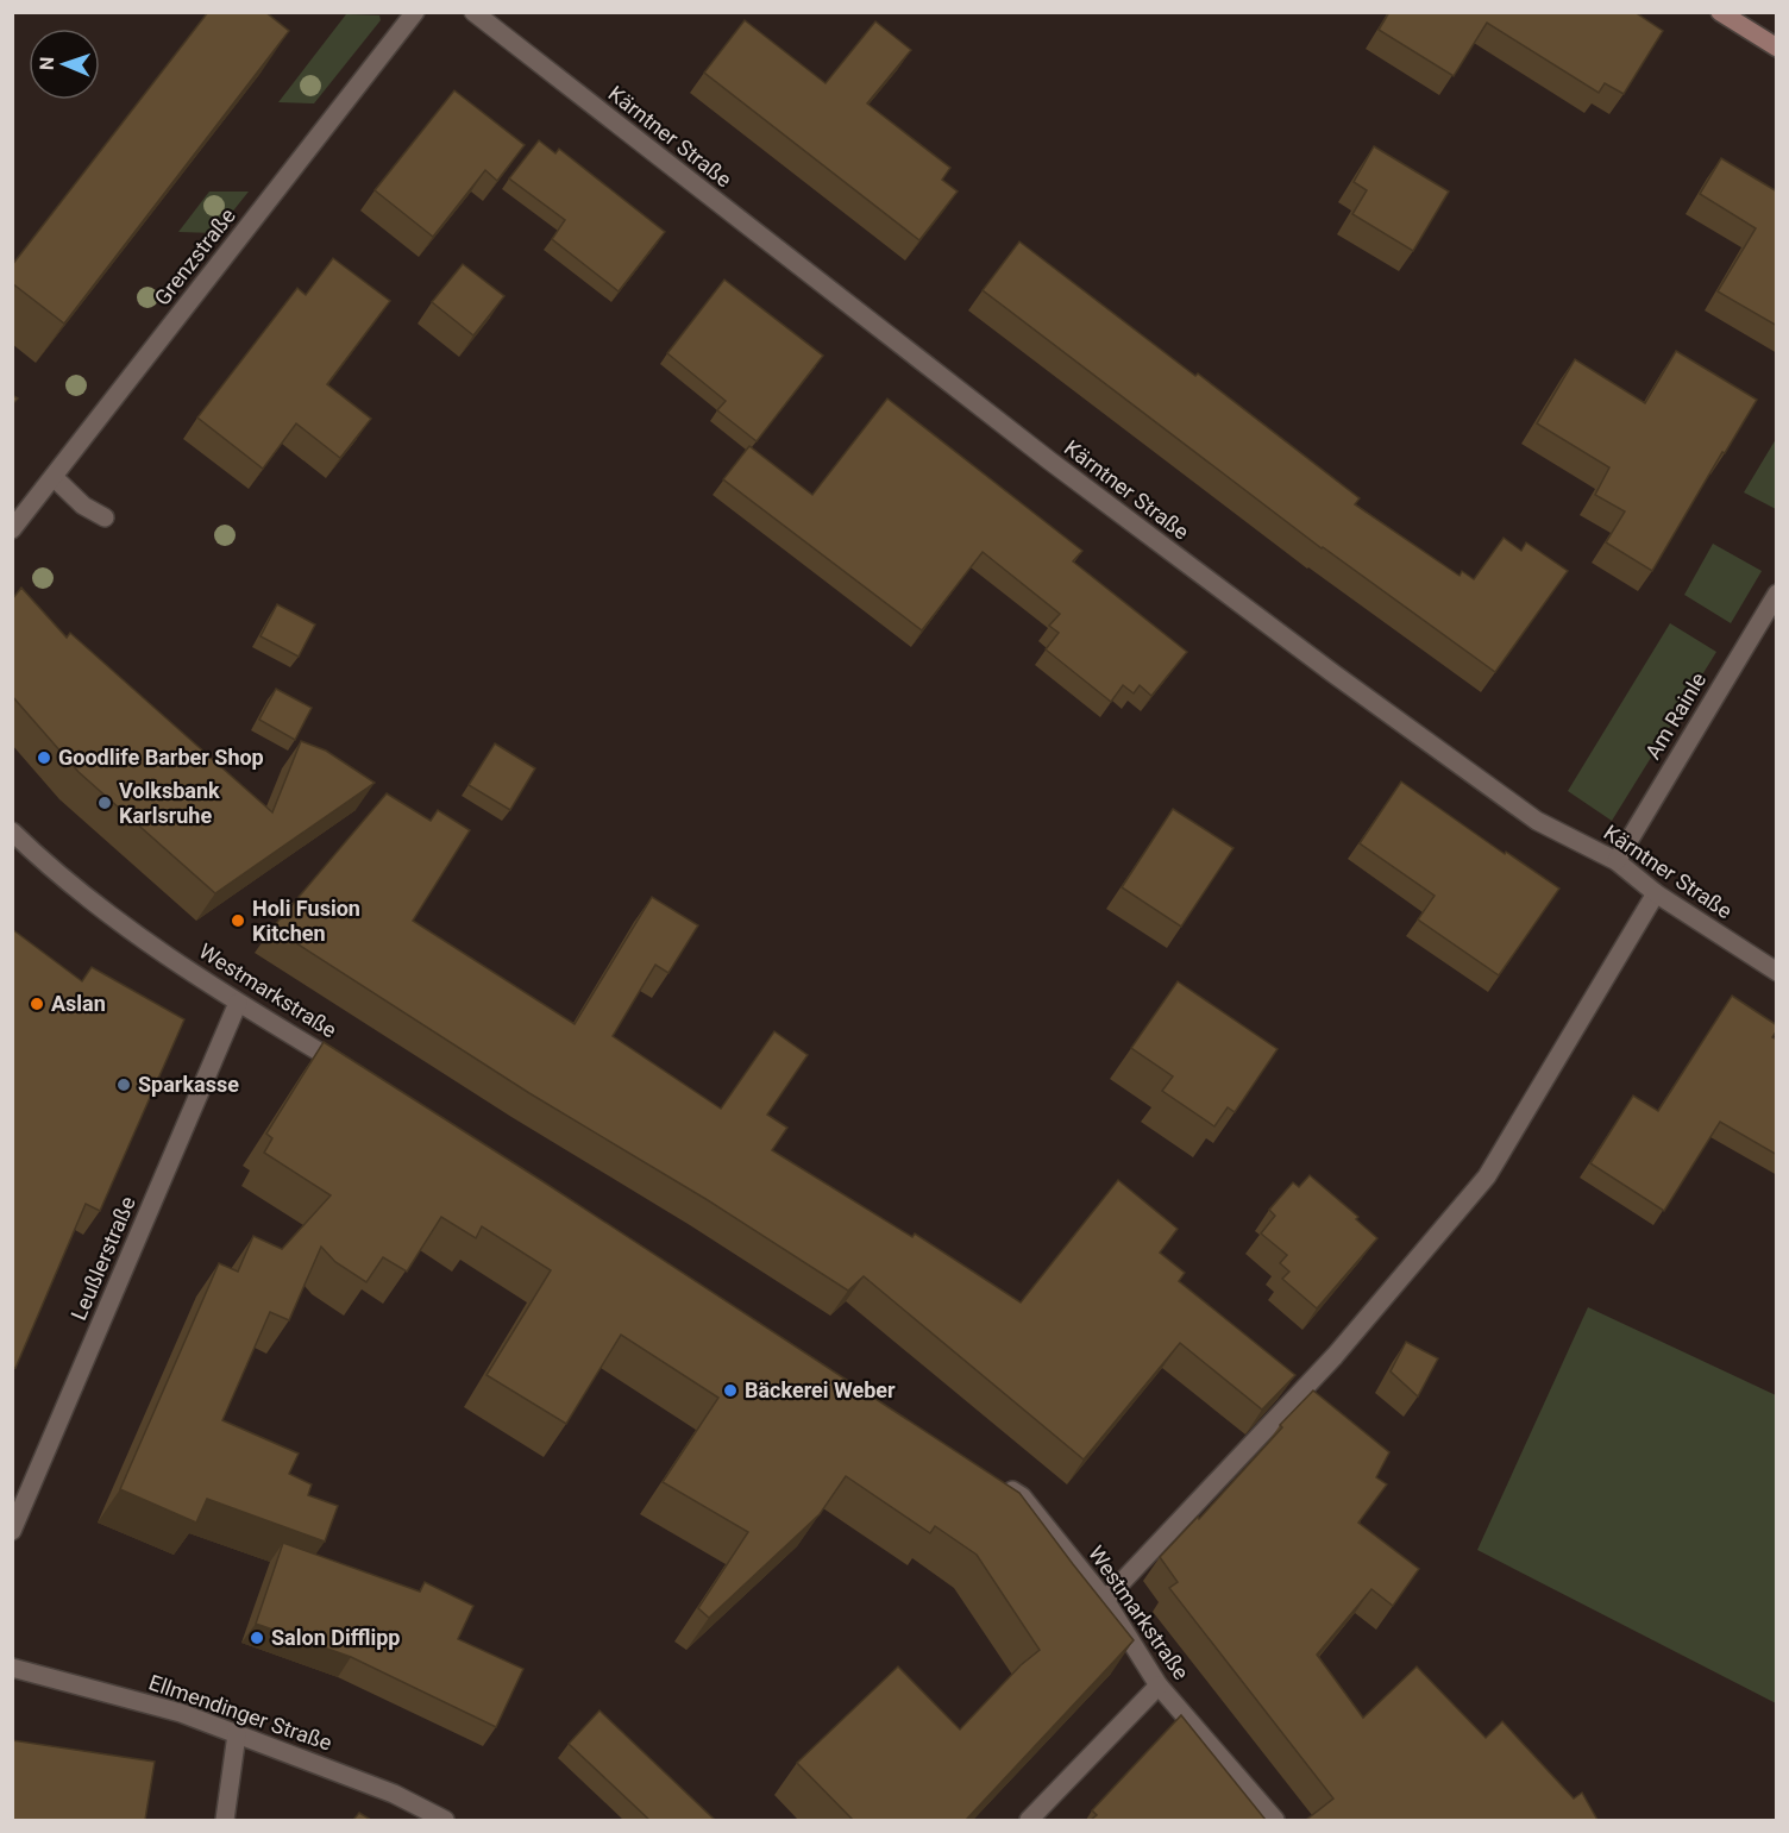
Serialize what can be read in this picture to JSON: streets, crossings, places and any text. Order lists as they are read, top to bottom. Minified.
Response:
{"streets":{"street":["Kärntner Straße","Grenzstraße","Am Rainle","Westmarkstraße","Leußlerstraße","Ellmendinger Straße"]},"crossings":[["Kärntner Straße","Am Rainle"],["Westmarkstraße","Leußlerstraße"]],"places":["Goodlife Barber Shop","Volksbank Karlsruhe","Holi Fusion Kitchen","Aslan","Sparkasse","Bäckerei Weber","Salon Difflipp"],"north":"left"}
